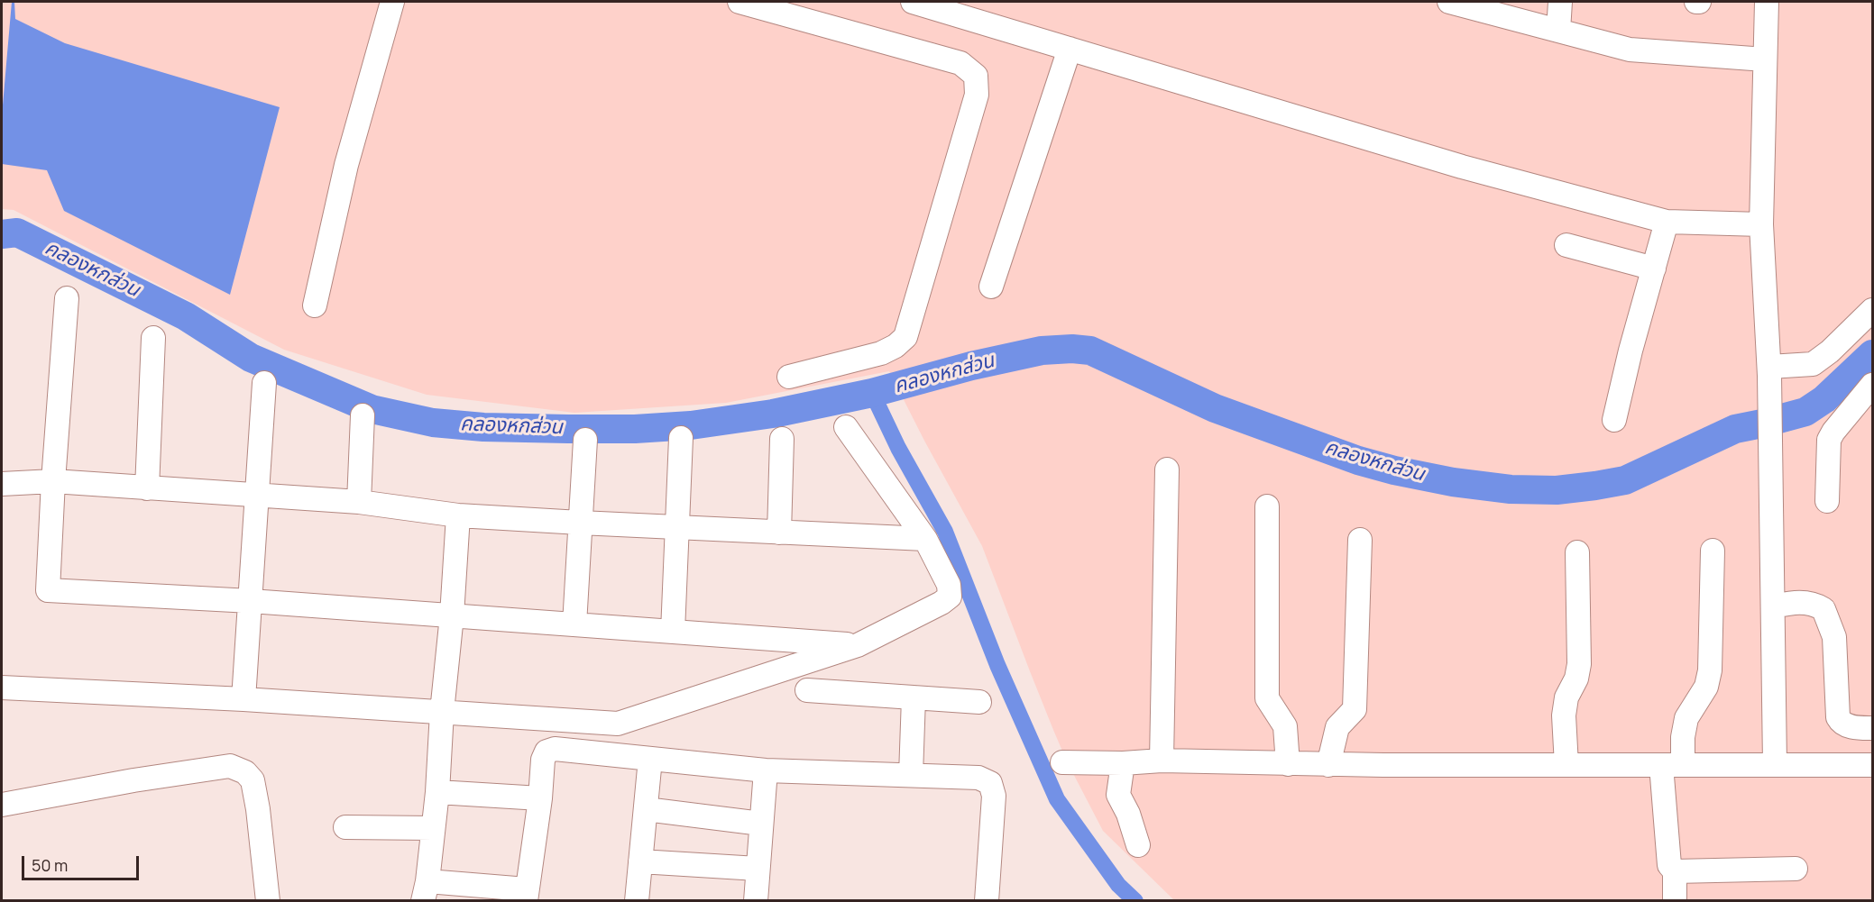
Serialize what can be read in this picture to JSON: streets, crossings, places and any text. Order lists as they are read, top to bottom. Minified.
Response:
{"water":["คลองหกส่วน"],"scale_bar":"50 m"}
